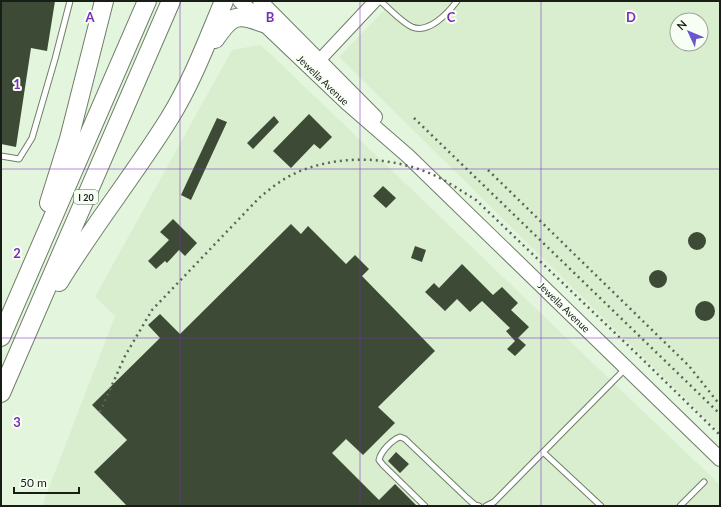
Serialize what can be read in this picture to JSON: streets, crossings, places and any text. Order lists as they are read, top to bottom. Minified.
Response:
{"streets":{"highway":["I 20"],"main road":["Jewella Avenue"]},"scale_bar":"50 m","north":"top left","grid":{"columns":["A","B","C","D"],"rows":["1","2","3"]}}
